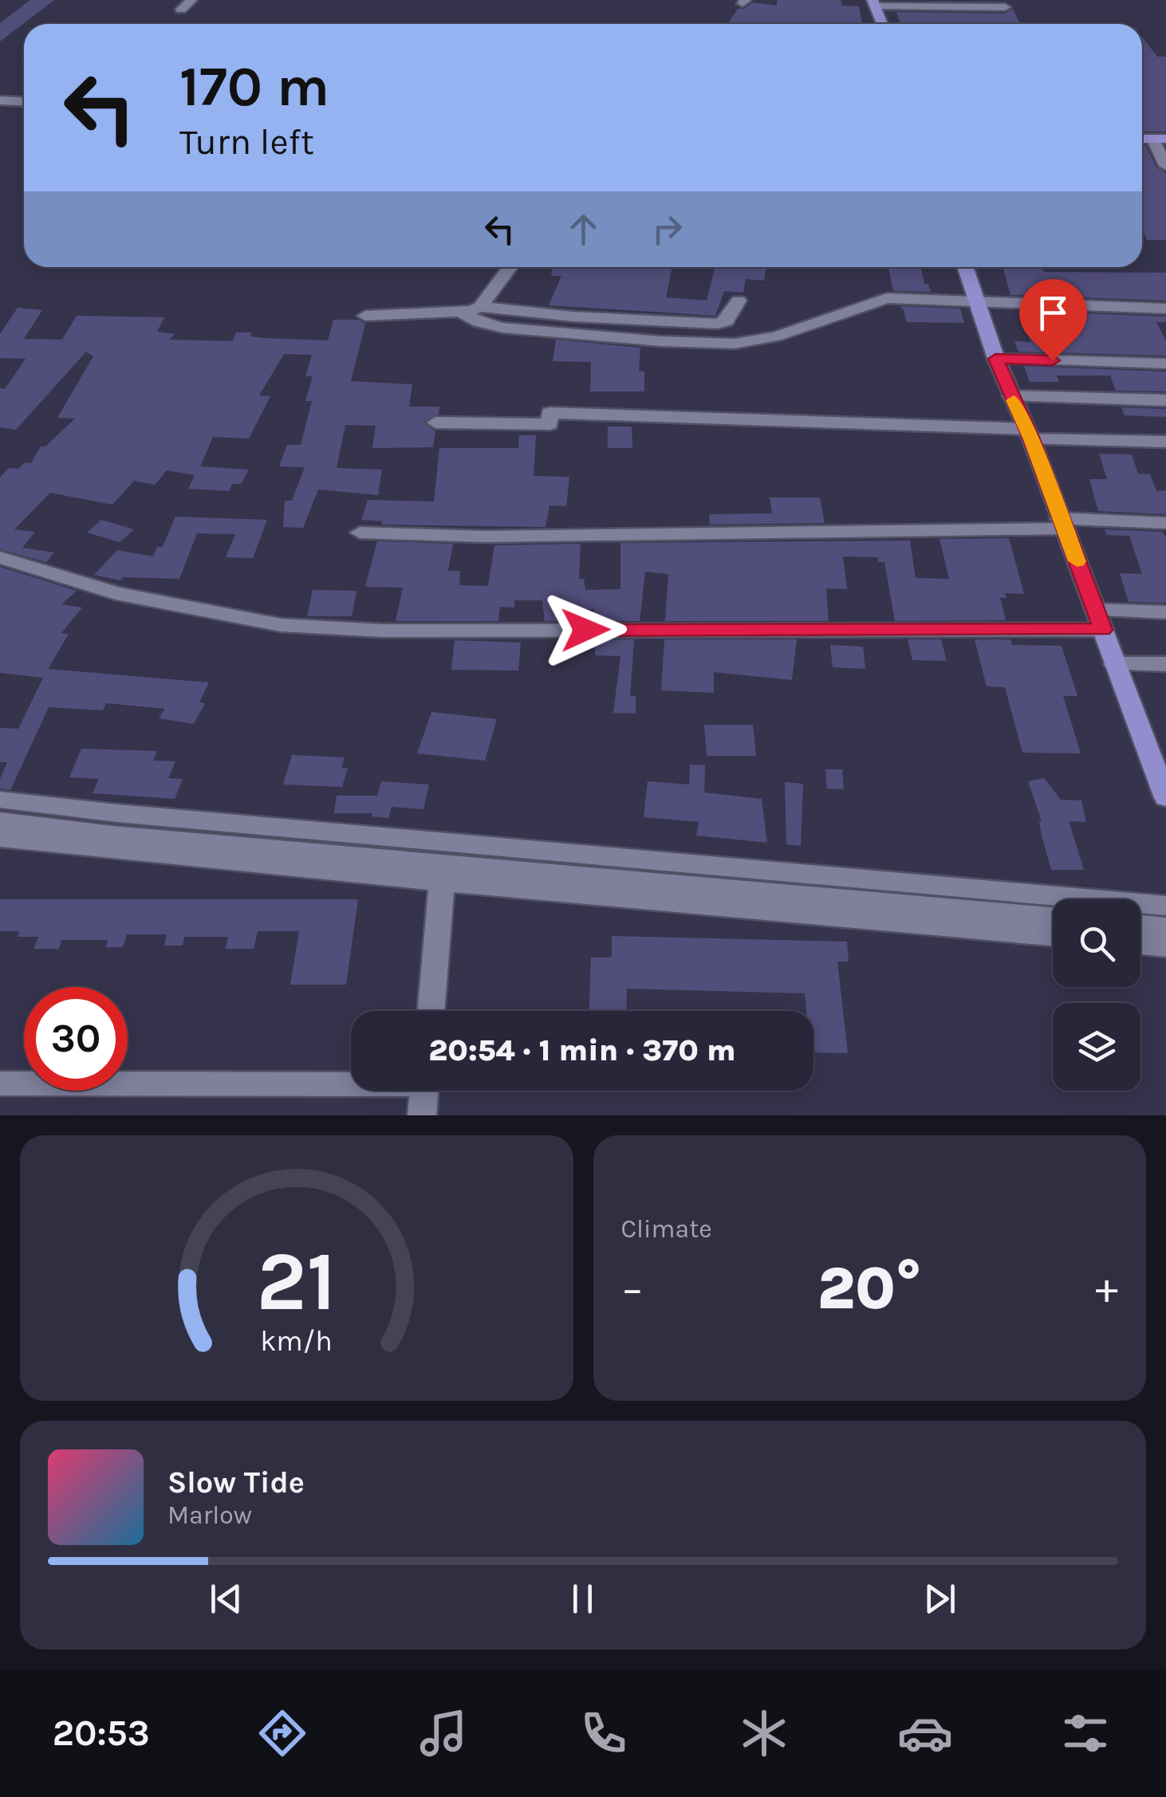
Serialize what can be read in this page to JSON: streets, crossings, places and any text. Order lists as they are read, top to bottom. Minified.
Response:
{"page":{"turn":["170 m","Turn left"],"limit":"30","trip":"20:54 · 1 min · 370 m","tile":"Climate","heat":["−","20°","+"],"song":["Slow Tide","Marlow"],"tabs":"20:53","gauge":["21","km/h"]}}
